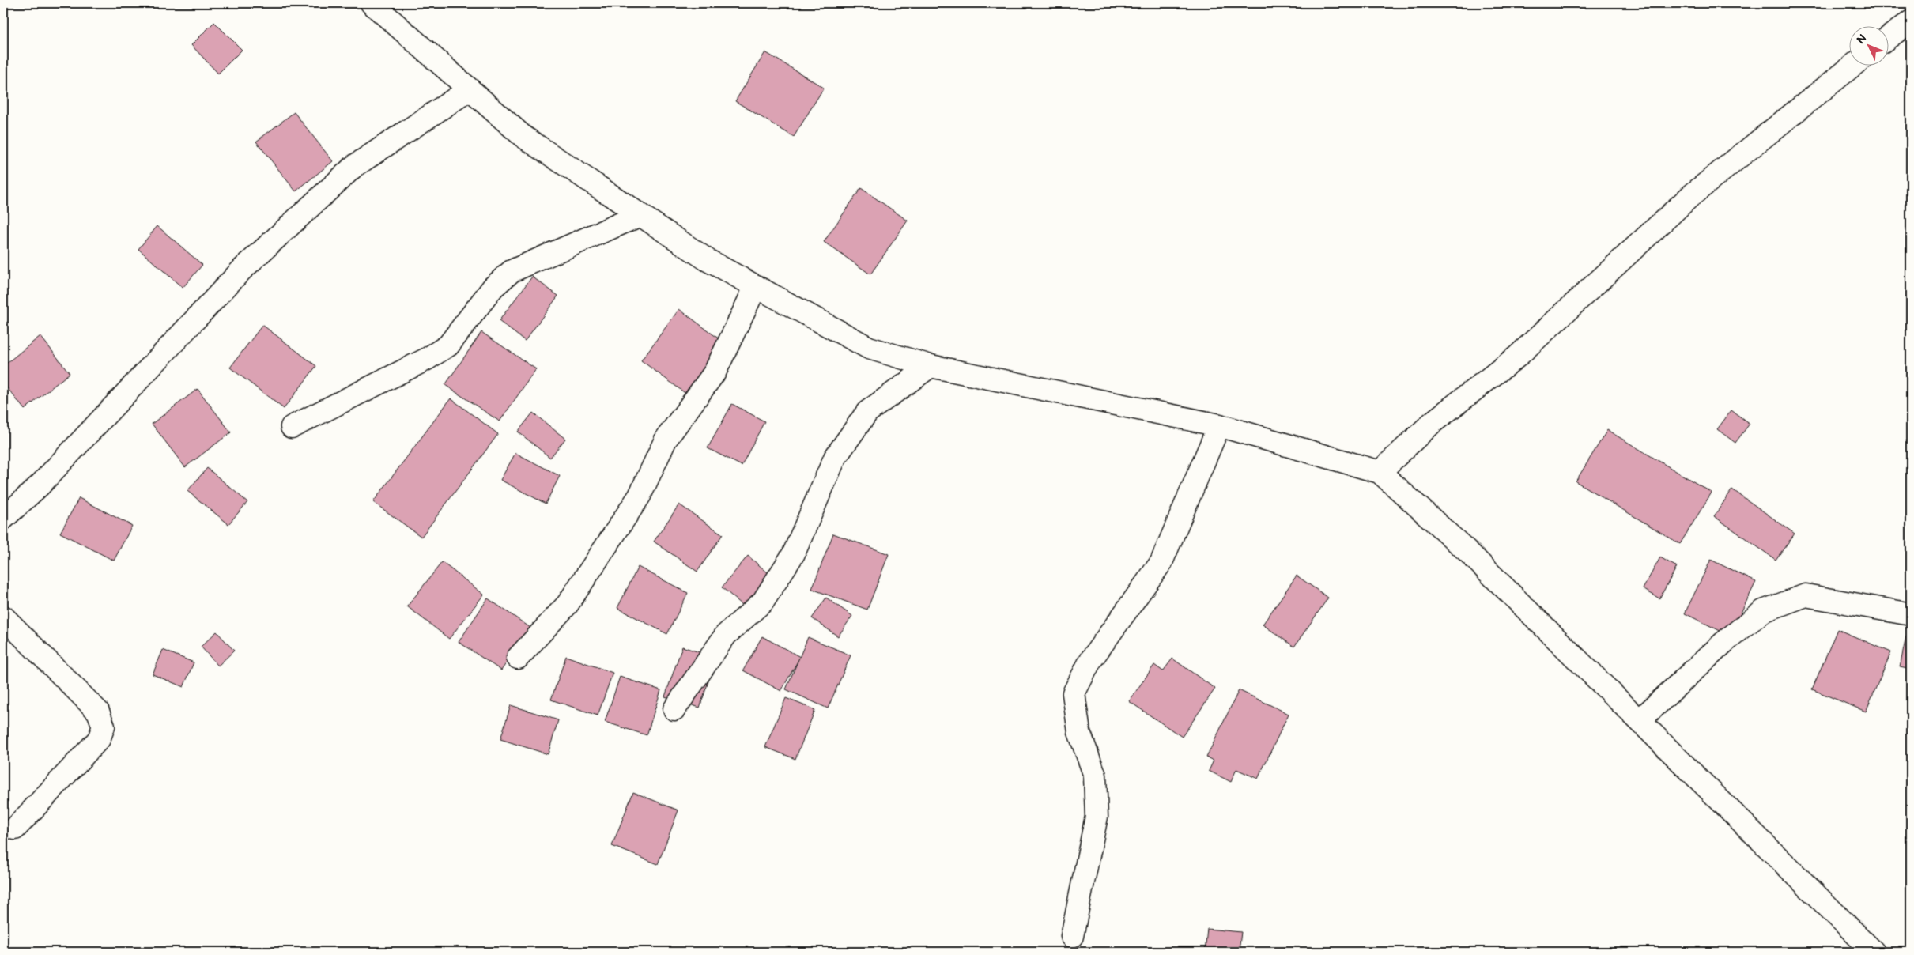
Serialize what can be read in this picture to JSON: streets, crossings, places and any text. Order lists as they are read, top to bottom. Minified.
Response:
{"north":"top left"}
